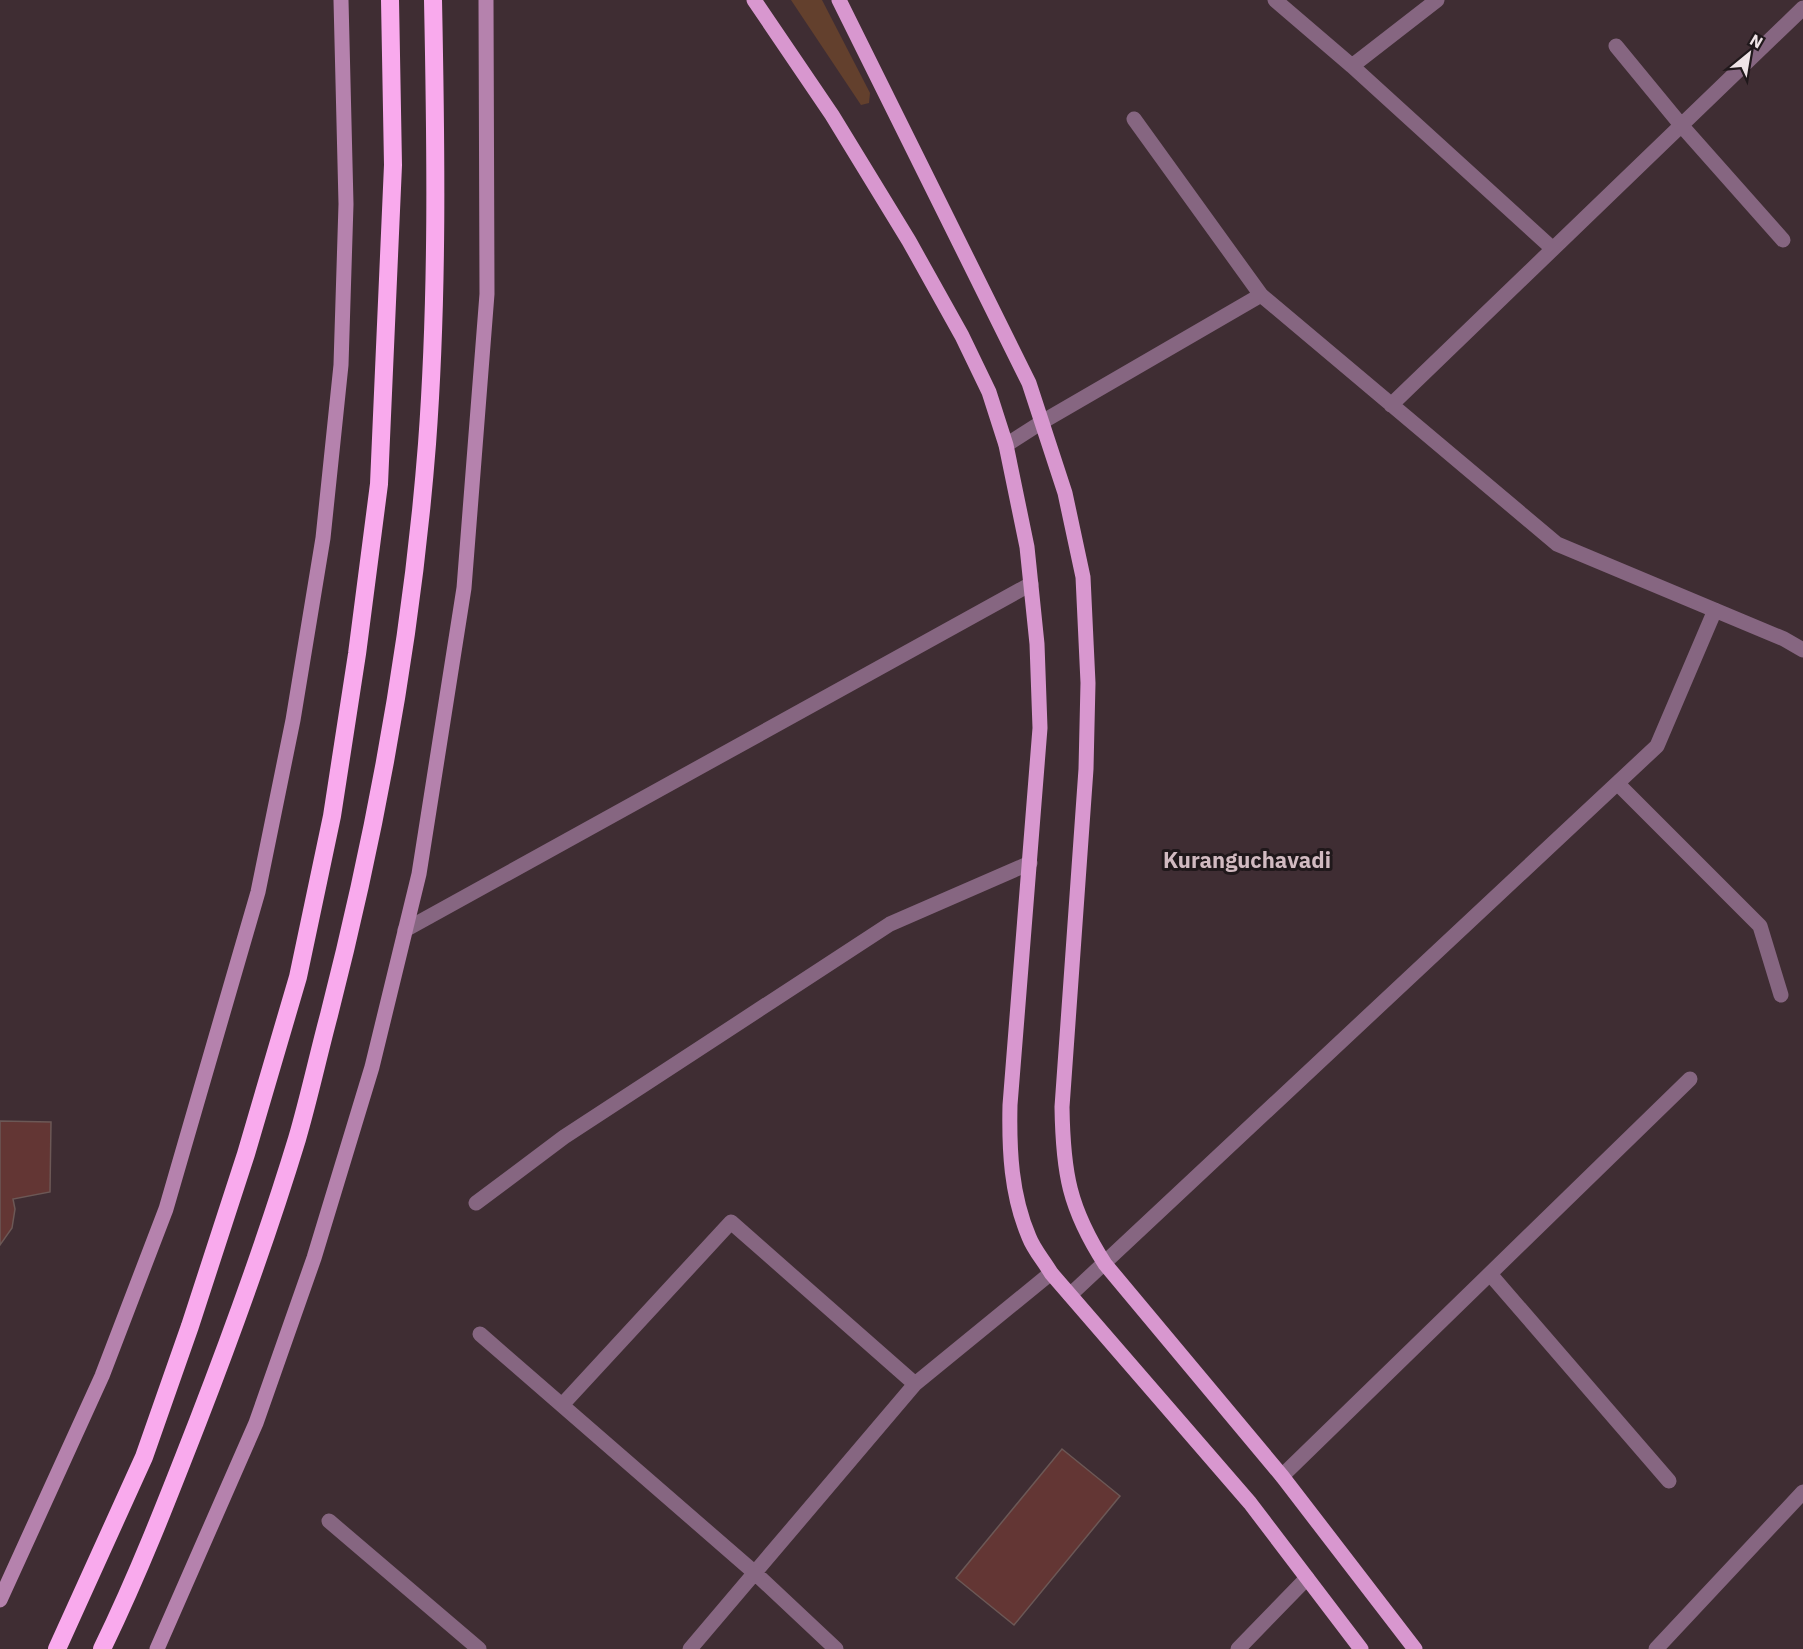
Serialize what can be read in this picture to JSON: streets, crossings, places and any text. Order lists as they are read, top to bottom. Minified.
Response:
{"districts":["Kuranguchavadi"],"north":"top right"}
